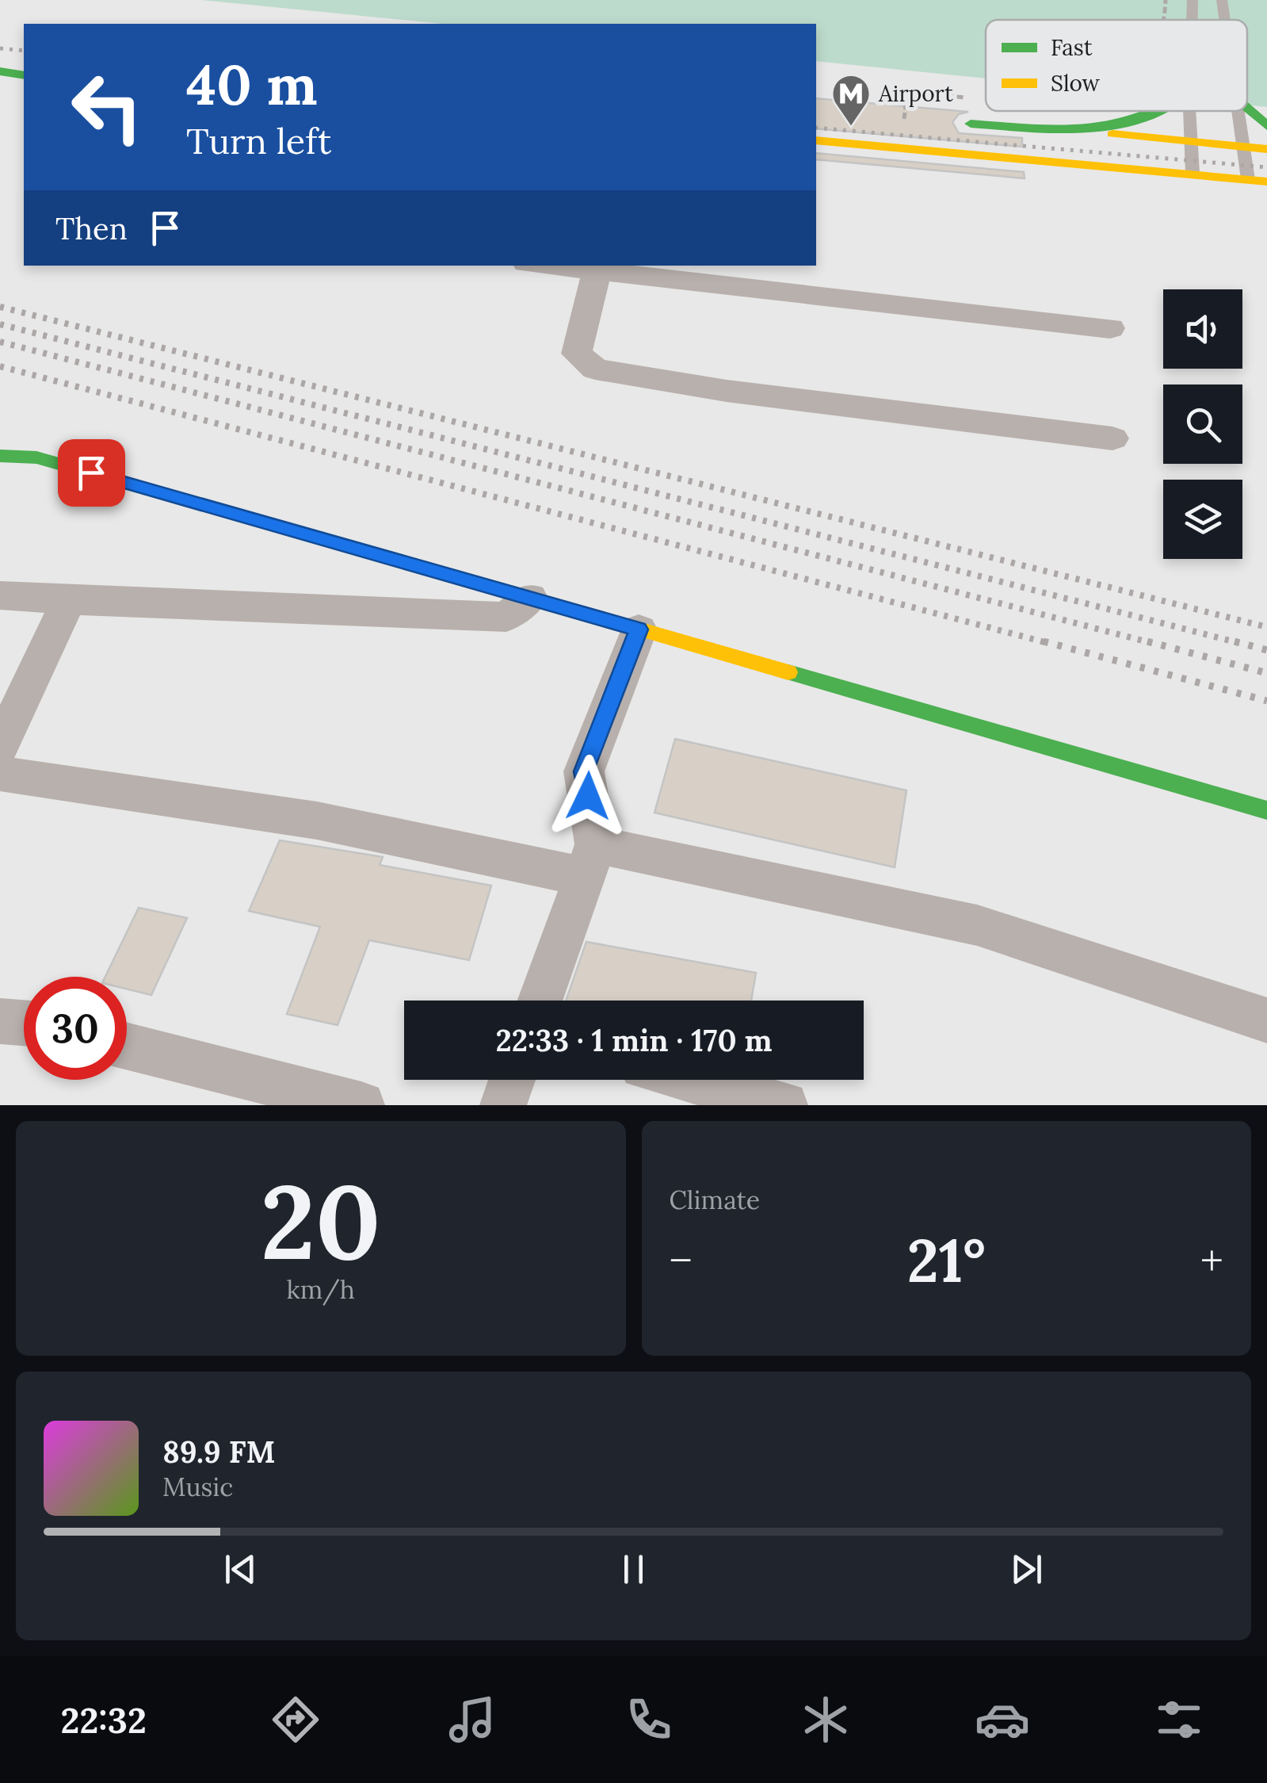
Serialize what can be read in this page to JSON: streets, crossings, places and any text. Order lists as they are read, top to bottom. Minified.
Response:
{"places":{"metro station":["Airport"]},"legend":["Fast","Slow"],"page":{"turn":["40 m","Turn left"],"then":"Then","limit":"30","trip":"22:33 · 1 min · 170 m","tile":[["20","km/h"],"Climate"],"heat":["−","21°","+"],"song":["89.9 FM","Music"],"tabs":"22:32"}}
